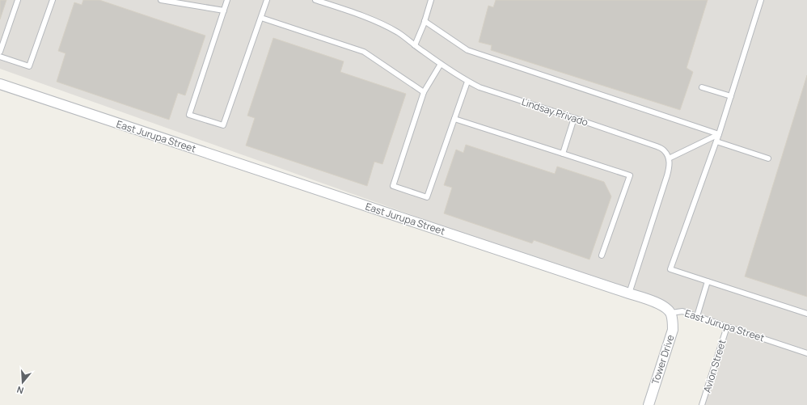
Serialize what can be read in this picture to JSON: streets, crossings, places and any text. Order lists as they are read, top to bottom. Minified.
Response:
{"streets":{"street":["East Jurupa Street","Tower Drive"],"lane":["Lindsay Privado","Avion Street"]},"crossings":[["East Jurupa Street","Tower Drive"],["East Jurupa Street","Avion Street"]],"north":"bottom"}
